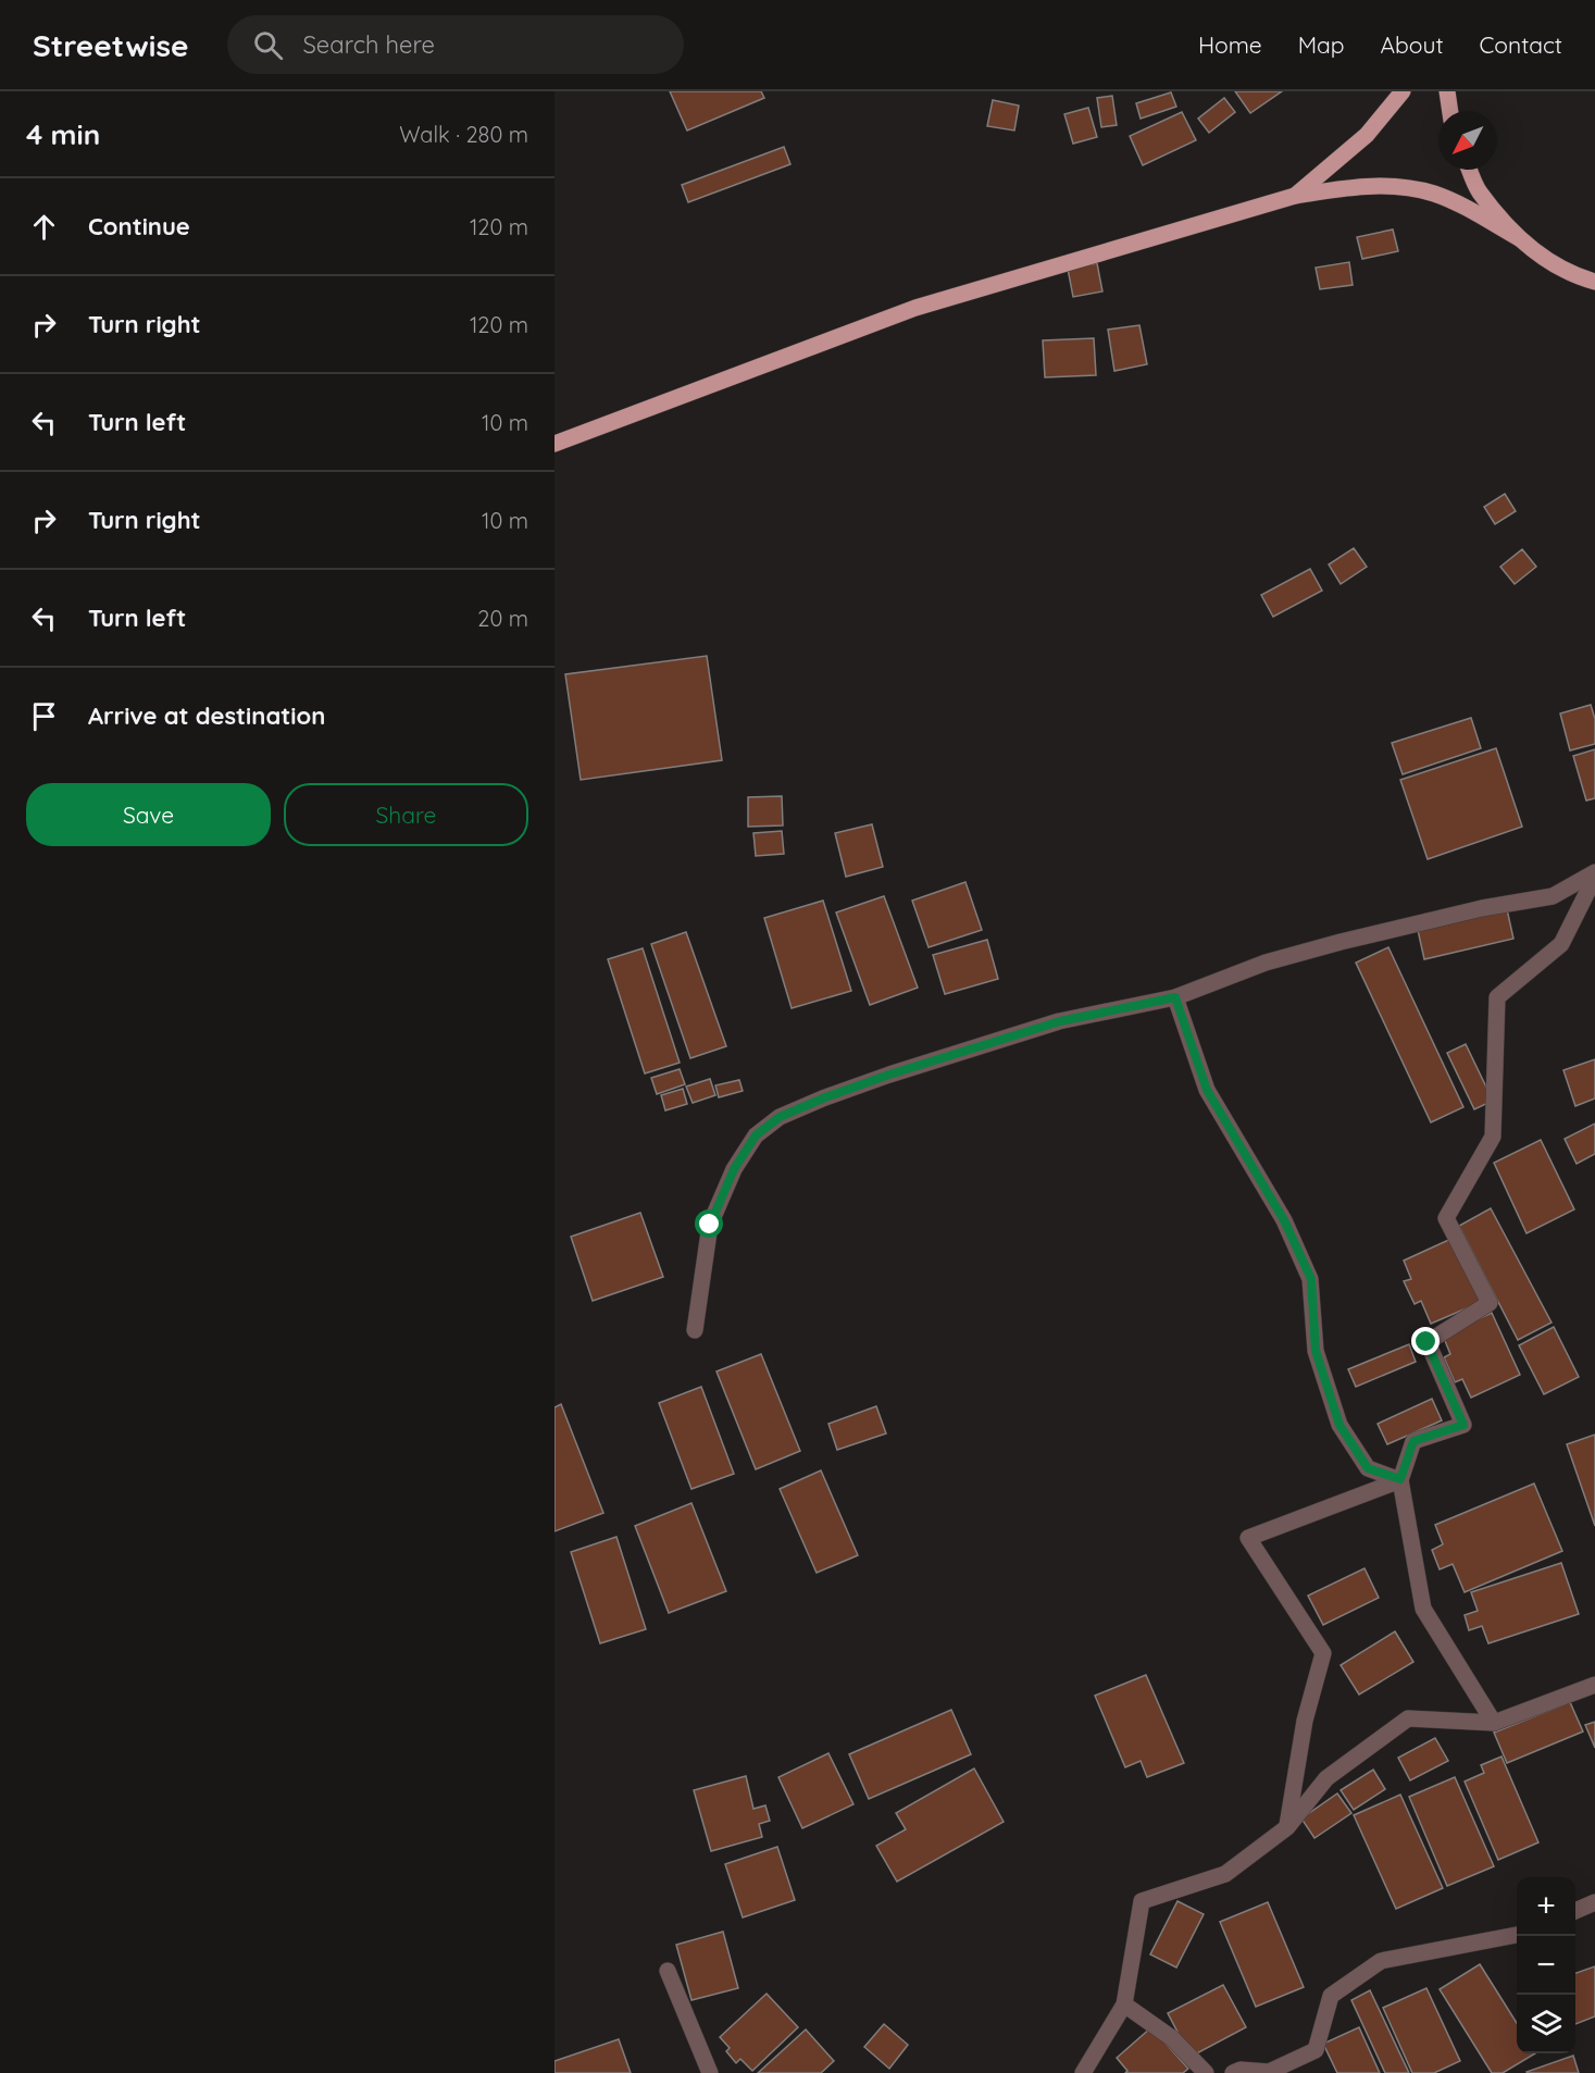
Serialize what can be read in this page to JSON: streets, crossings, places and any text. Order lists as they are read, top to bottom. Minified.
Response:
{"north":"bottom left","page":{"header":"Streetwise","search":"Search here","nav":["Home","Map","About","Contact"],"heading":["4 min","Walk · 280 m"],"list":[["Continue","120 m"],["Turn right","120 m"],["Turn left","10 m"],["Turn right","10 m"],["Turn left","20 m"],"Arrive at destination"],"buttons":["Save","Share"],"map_buttons":["+","−"]}}
